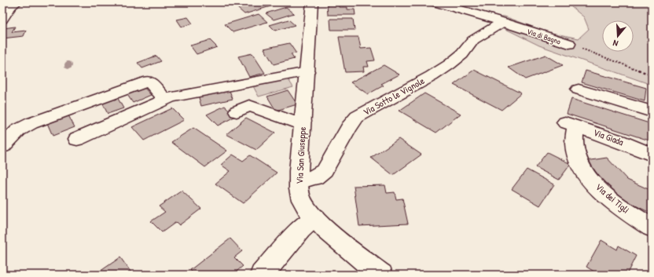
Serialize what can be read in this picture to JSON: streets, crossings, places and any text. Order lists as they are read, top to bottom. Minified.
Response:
{"streets":{"street":["Via di Bagno","Via Sotto le Vignole","Via Giada","Via San Giuseppe","Via dei Tigli"]},"crossings":[["Via di Bagno","Via Sotto le Vignole"],["Via Sotto le Vignole","Via San Giuseppe"],["Via Giada","Via dei Tigli"]],"north":"bottom"}
